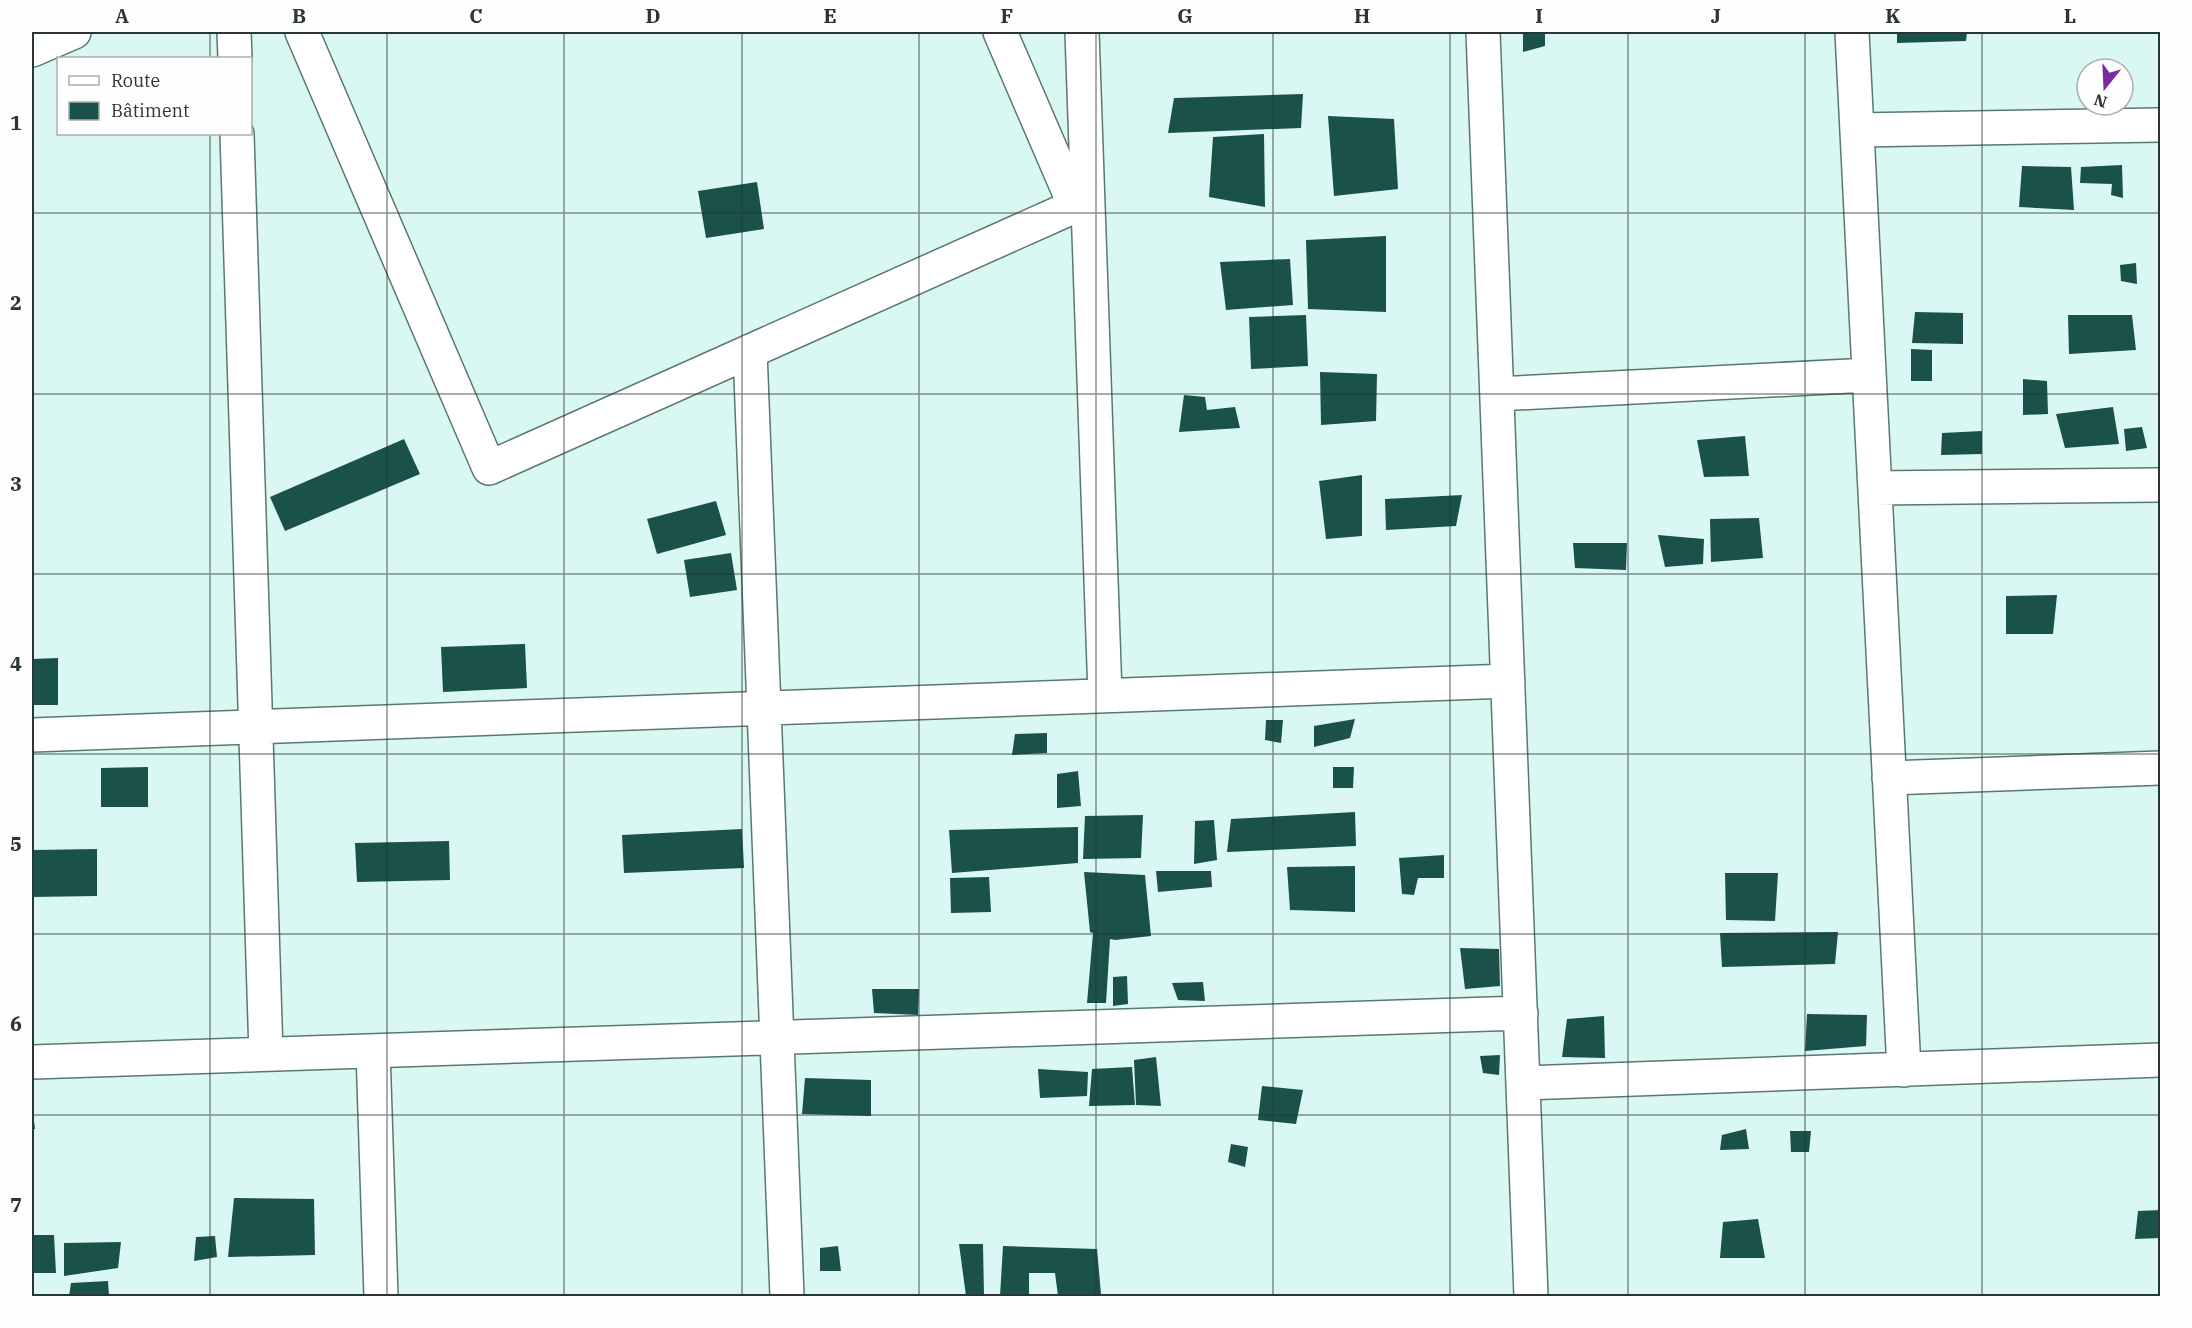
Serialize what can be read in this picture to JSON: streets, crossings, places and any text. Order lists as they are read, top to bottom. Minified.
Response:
{"legend":["Route","Bâtiment"],"north":"bottom","grid":{"columns":["A","B","C","D","E","F","G","H","I","J","K","L"],"rows":["1","2","3","4","5","6","7"]}}
